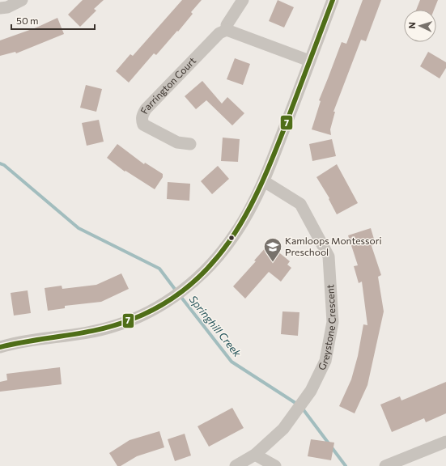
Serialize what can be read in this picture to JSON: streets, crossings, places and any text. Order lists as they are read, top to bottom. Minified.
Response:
{"streets":{"street":["Farrington Court","Greystone Crescent"]},"water":["Springhill Creek"],"places":{"school or university":["Kamloops Montessori Preschool"]},"lines":["transit line 7"],"scale_bar":"50 m","north":"left"}
